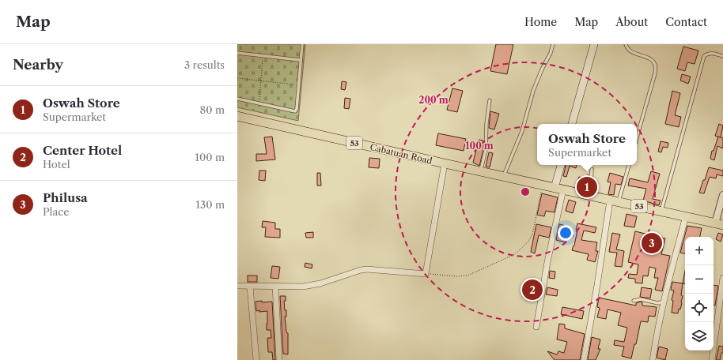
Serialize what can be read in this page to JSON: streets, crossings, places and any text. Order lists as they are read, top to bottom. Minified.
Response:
{"streets":{"highway":["53","Cabatuan Road"]},"crossings":[["53","Cabatuan Road"]],"page":{"header":"Map","nav":["Home","Map","About","Contact"],"heading":["Nearby","3 results"],"list":[{"mark":"1","name":"Oswah Store","note":"Supermarket","value":"80 m"},{"mark":"2","name":"Center Hotel","note":"Hotel","value":"100 m"},{"mark":"3","name":"Philusa","note":"Place","value":"130 m"}],"popup":["Oswah Store","Supermarket"],"pins":["1","3","2"],"map_buttons":["+","−"]},"rings":["200 m","100 m"]}
